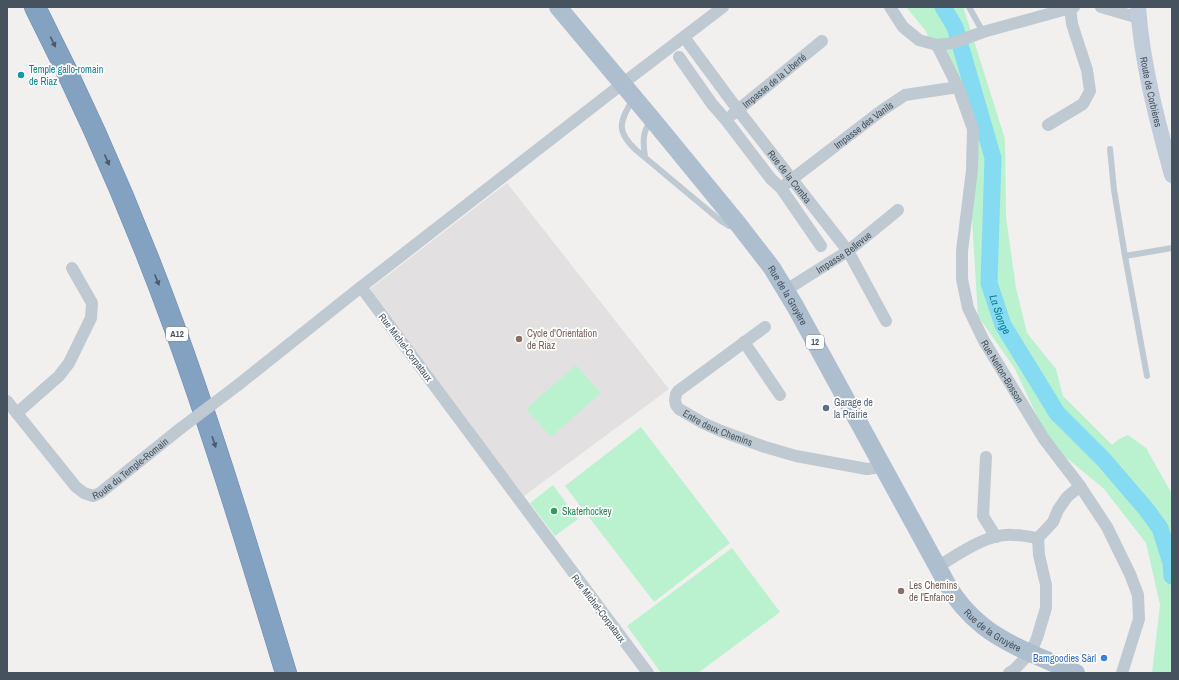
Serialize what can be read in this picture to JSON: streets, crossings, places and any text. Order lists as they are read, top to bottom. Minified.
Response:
{"streets":{"highway":["A12"],"main road":["Route de Corbières","Rue de la Gruyère","12"],"street":["Impasse de la Liberté","Impasse des Vanils","Rue de la Comba","Impasse Bellevue","Rue Michel-Corpataux","Rue Netton-Bosson","Entre deux Chemins","Route du Temple-Romain"]},"crossings":[["Impasse de la Liberté","Rue de la Comba"],["Impasse des Vanils","Rue de la Comba"],["Impasse des Vanils","Rue Netton-Bosson"],["Rue de la Comba","Impasse Bellevue"],["Impasse Bellevue","Rue de la Gruyère"],["Rue de la Gruyère","Entre deux Chemins"],["Rue Michel-Corpataux","Route du Temple-Romain"]],"water":["La Sionge"],"places":["Temple gallo-romain de Riaz","Cycle d'Orientation de Riaz","Garage de la Prairie","Skaterhockey","Les Chemins de l'Enfance","Bamgoodies Sàrl"]}
